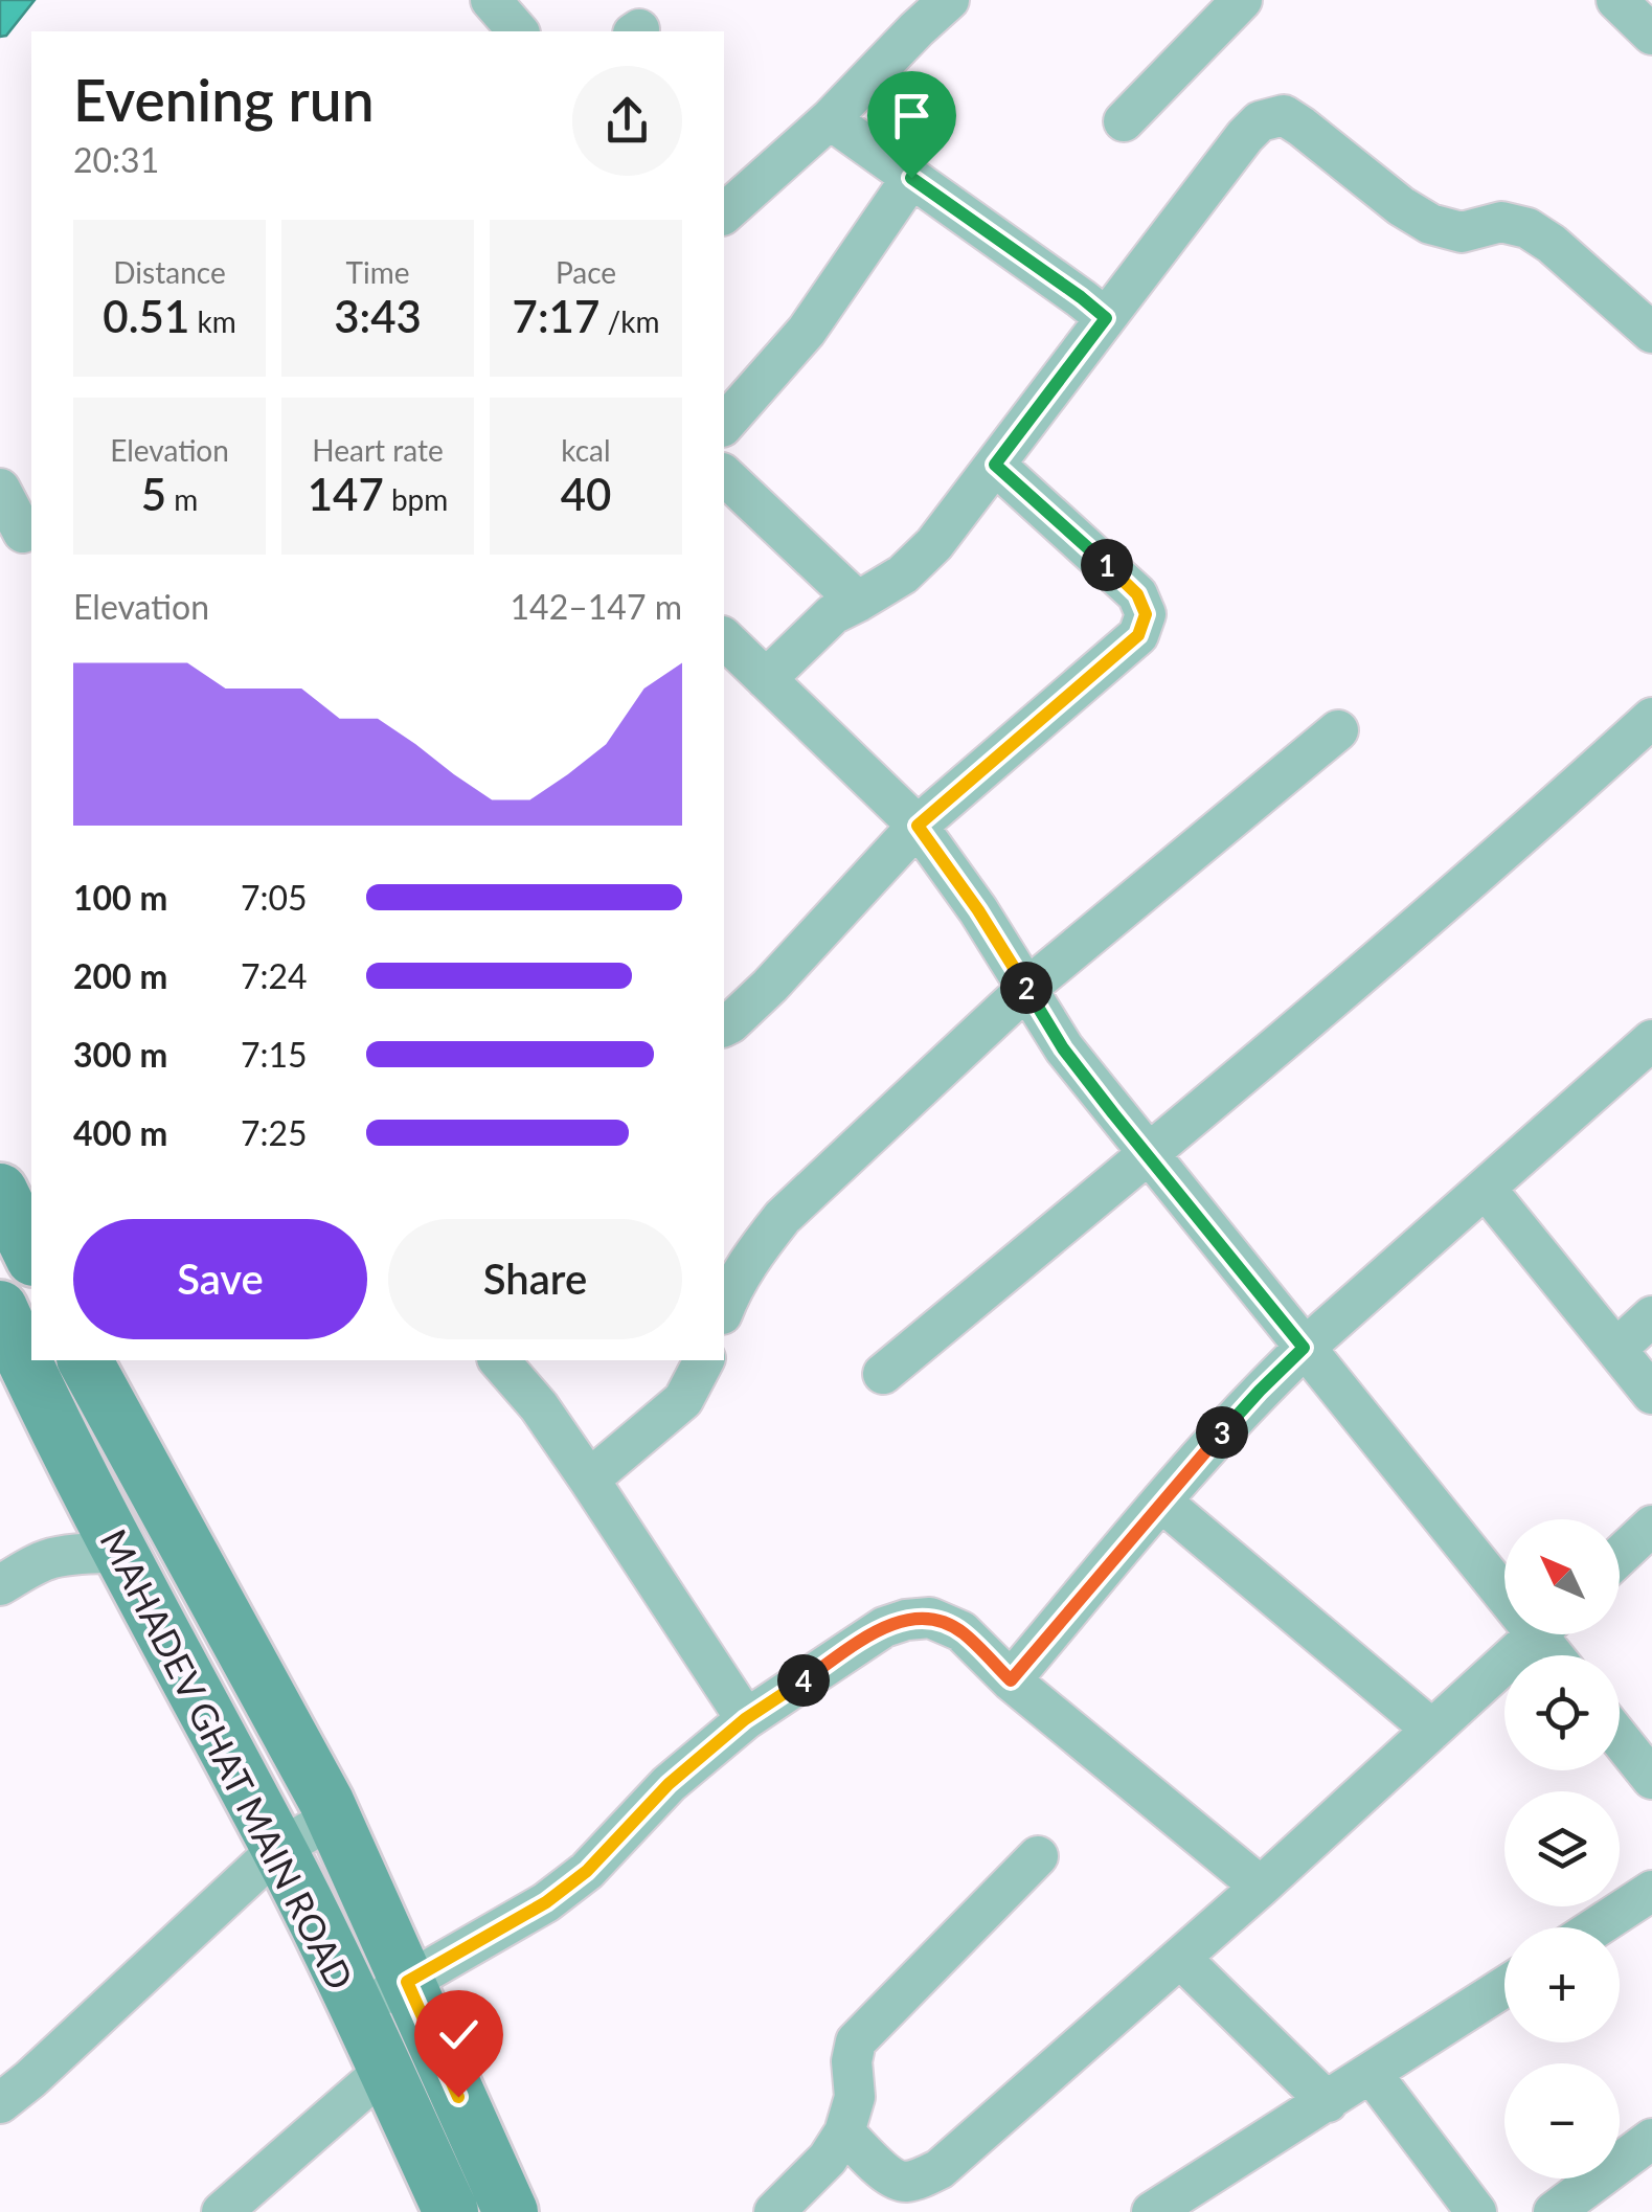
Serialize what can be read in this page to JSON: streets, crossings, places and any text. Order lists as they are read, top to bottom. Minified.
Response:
{"streets":{"street":["MAHADEV GHAT MAIN ROAD"]},"north":"top left","page":{"heading":["Evening run","20:31"],"stats":[["Distance","0.51 km"],["Time","3:43"],["Pace","7:17 /km"],["Elevation","5 m"],["Heart rate","147 bpm"],["kcal","40"]],"pins":["1","2","3","4"],"chart":["Elevation","142–147 m"],"list":[{"name":"100 m","note":"7:05"},{"name":"200 m","note":"7:24"},{"name":"300 m","note":"7:15"},{"name":"400 m","note":"7:25"}],"buttons":["Save","Share"],"map_buttons":["+","−"]}}
